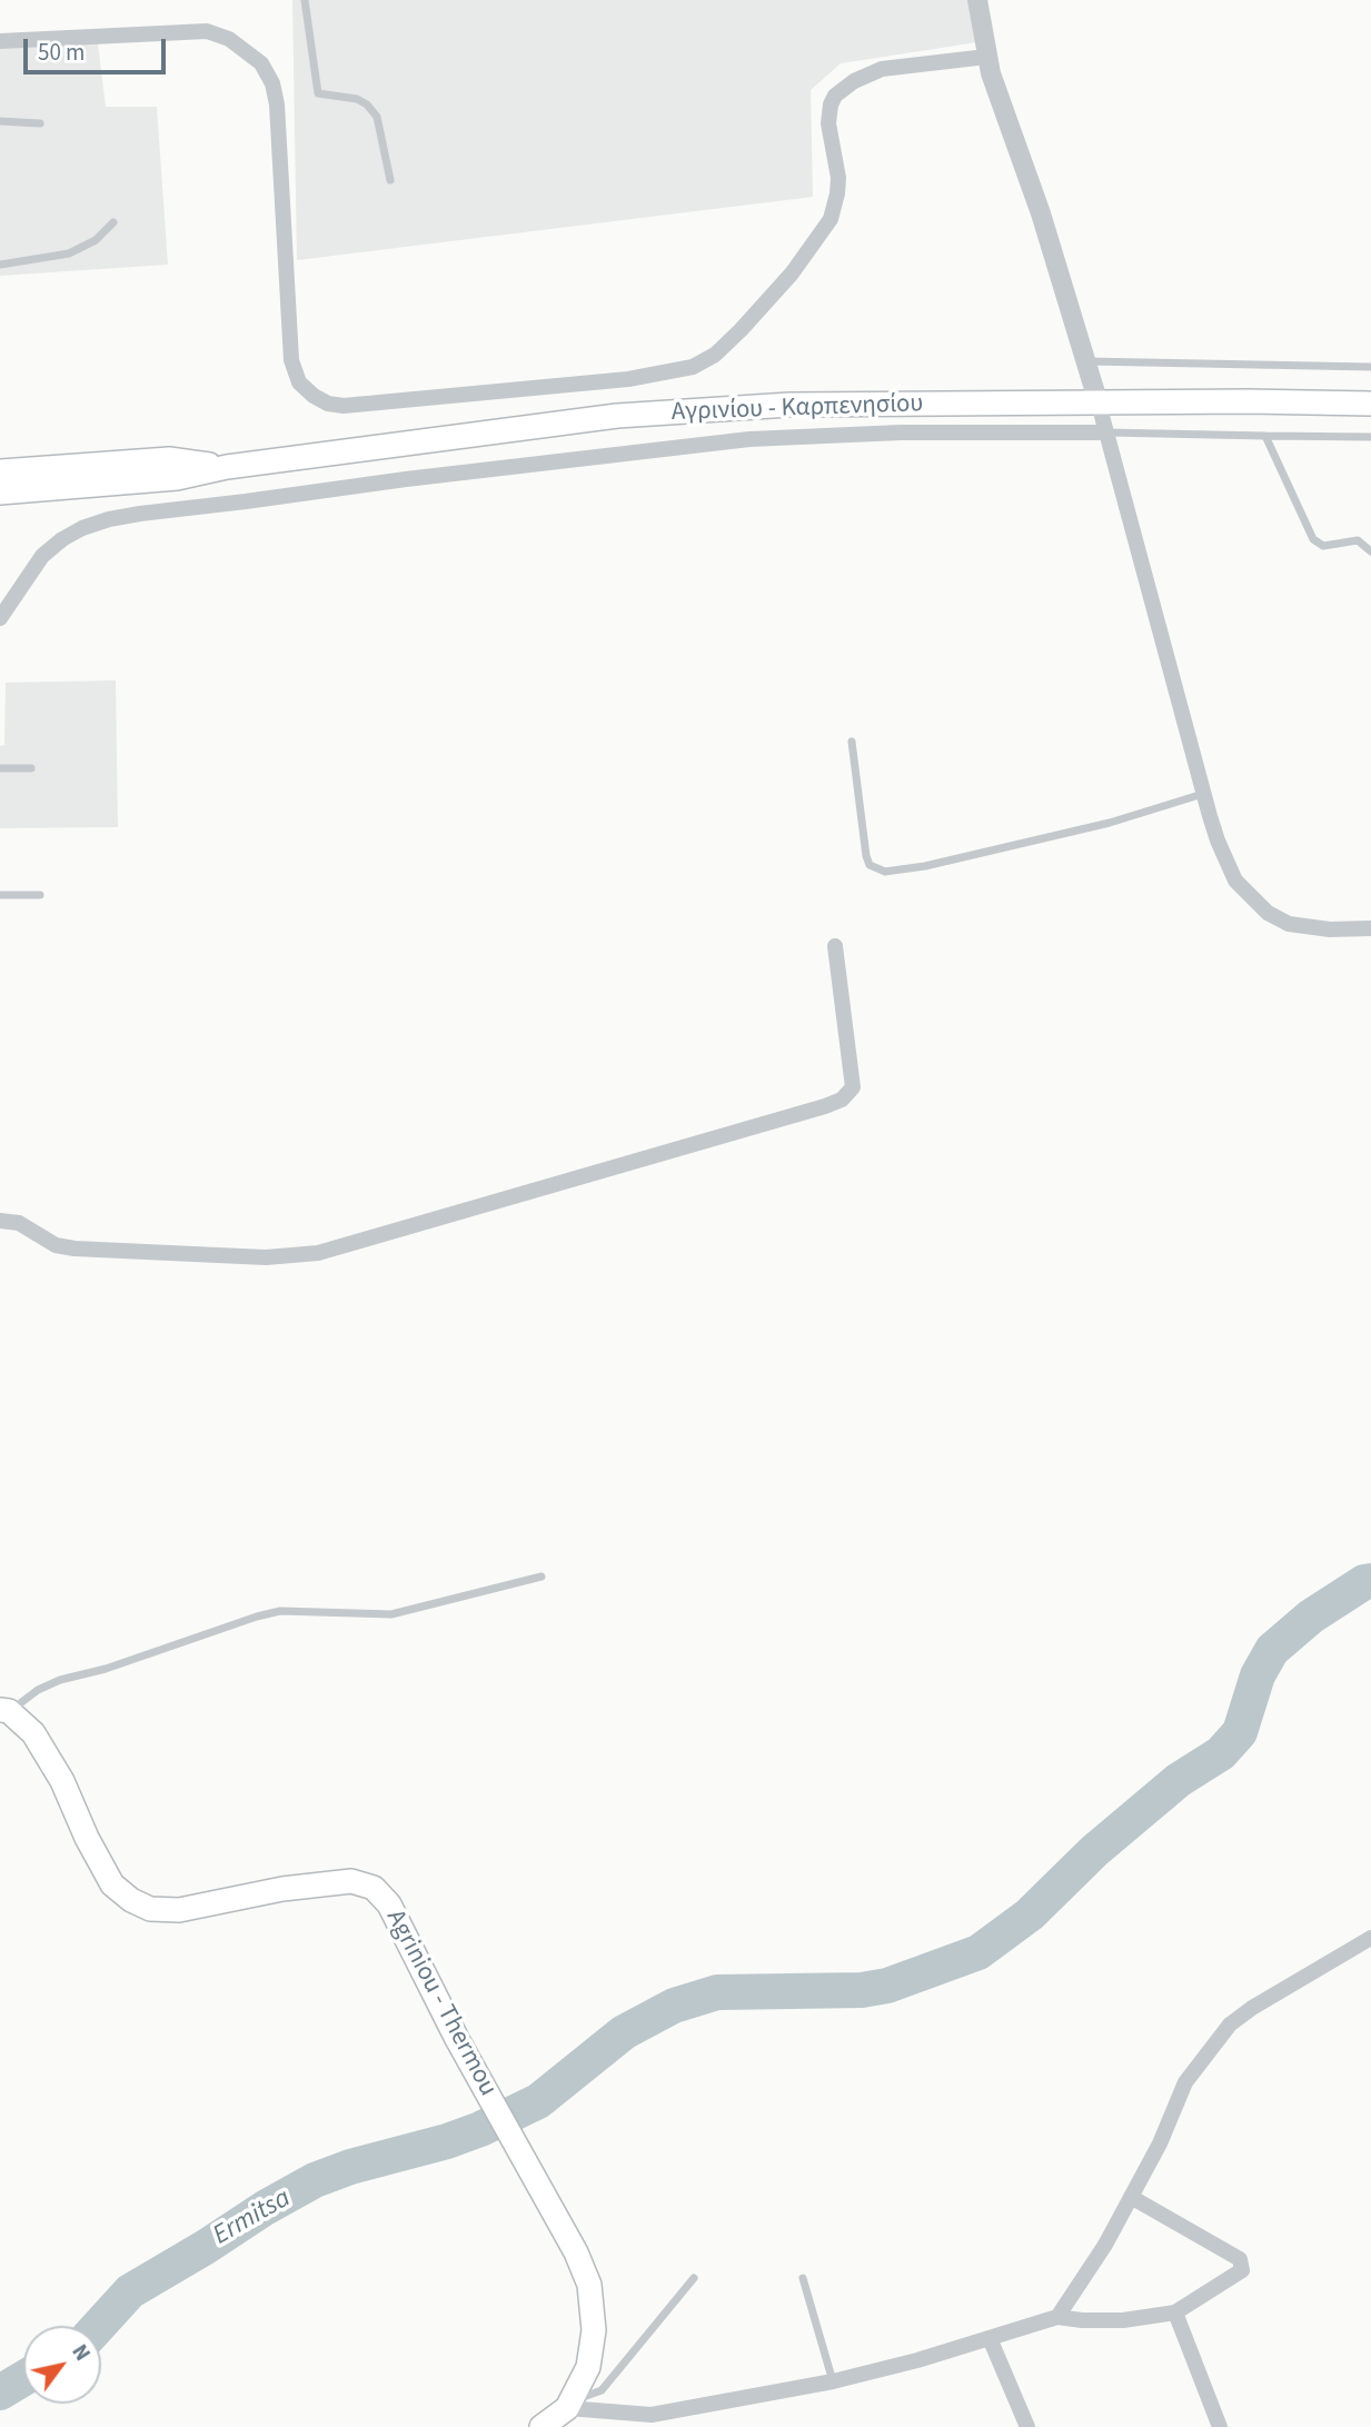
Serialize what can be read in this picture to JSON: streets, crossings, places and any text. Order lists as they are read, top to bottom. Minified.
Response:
{"streets":{"main road":["Αγρινίου - Καρπενησίου","Agriniou - Thermou"]},"water":["Ermitsa"],"scale_bar":"50 m","north":"top right"}
